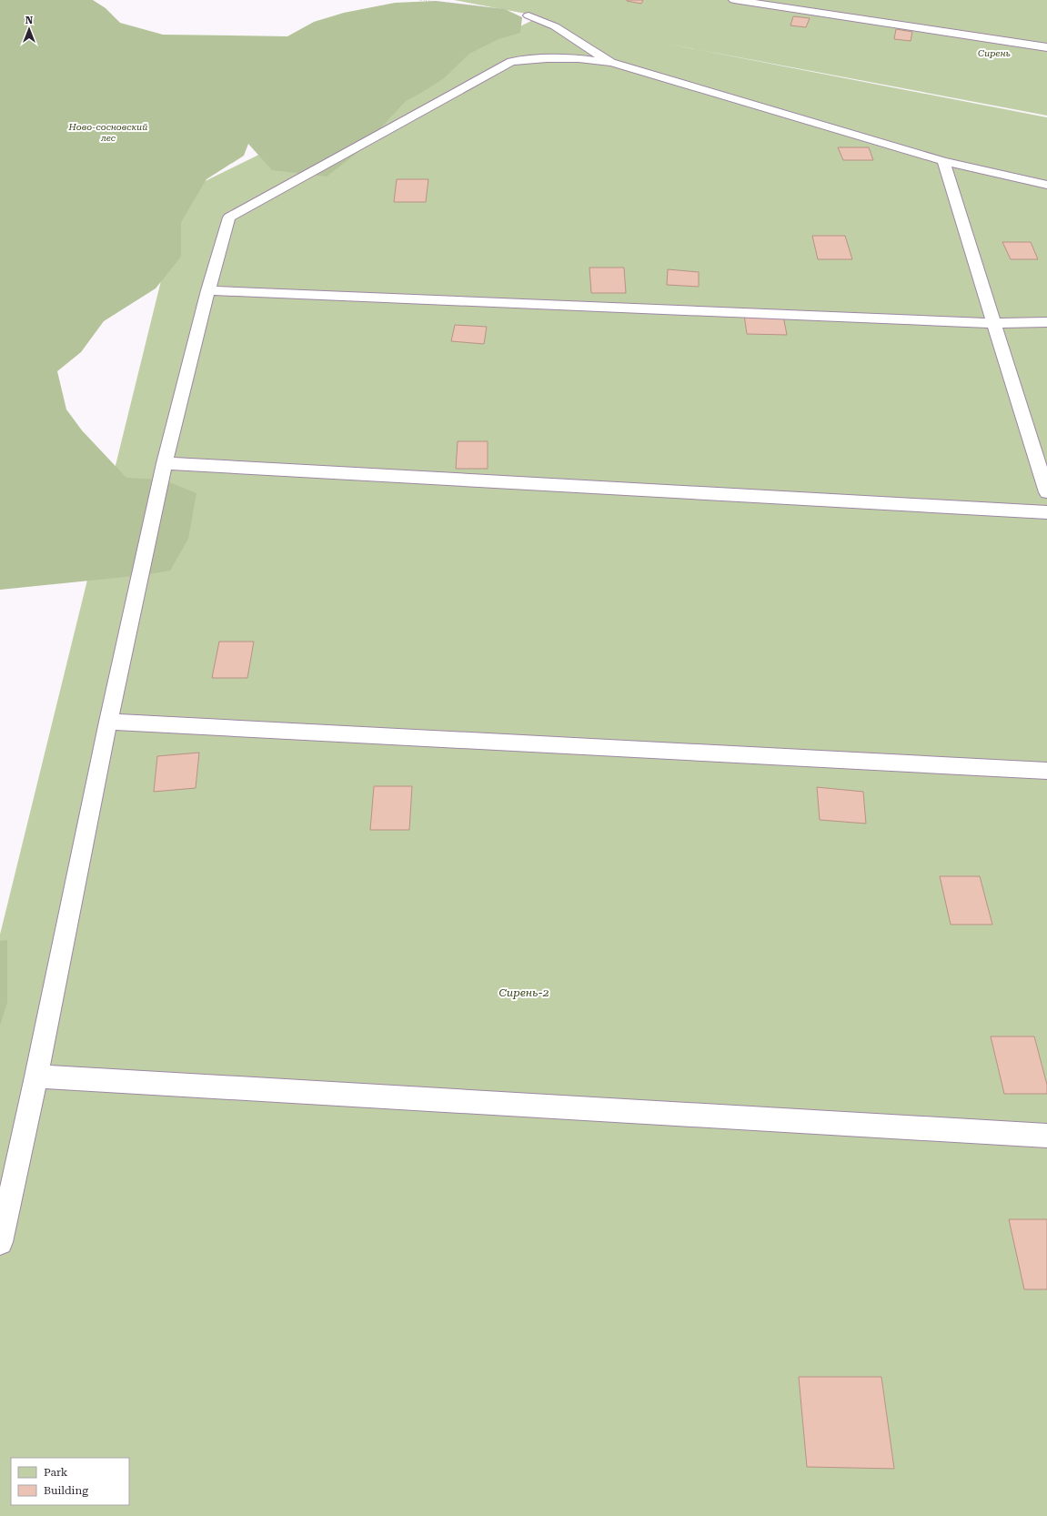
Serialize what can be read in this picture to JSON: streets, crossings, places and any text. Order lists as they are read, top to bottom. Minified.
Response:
{"parks":["Сирень","Ново-сосновский лес","Сирень-2"],"legend":["Park","Building"],"north":"top"}
